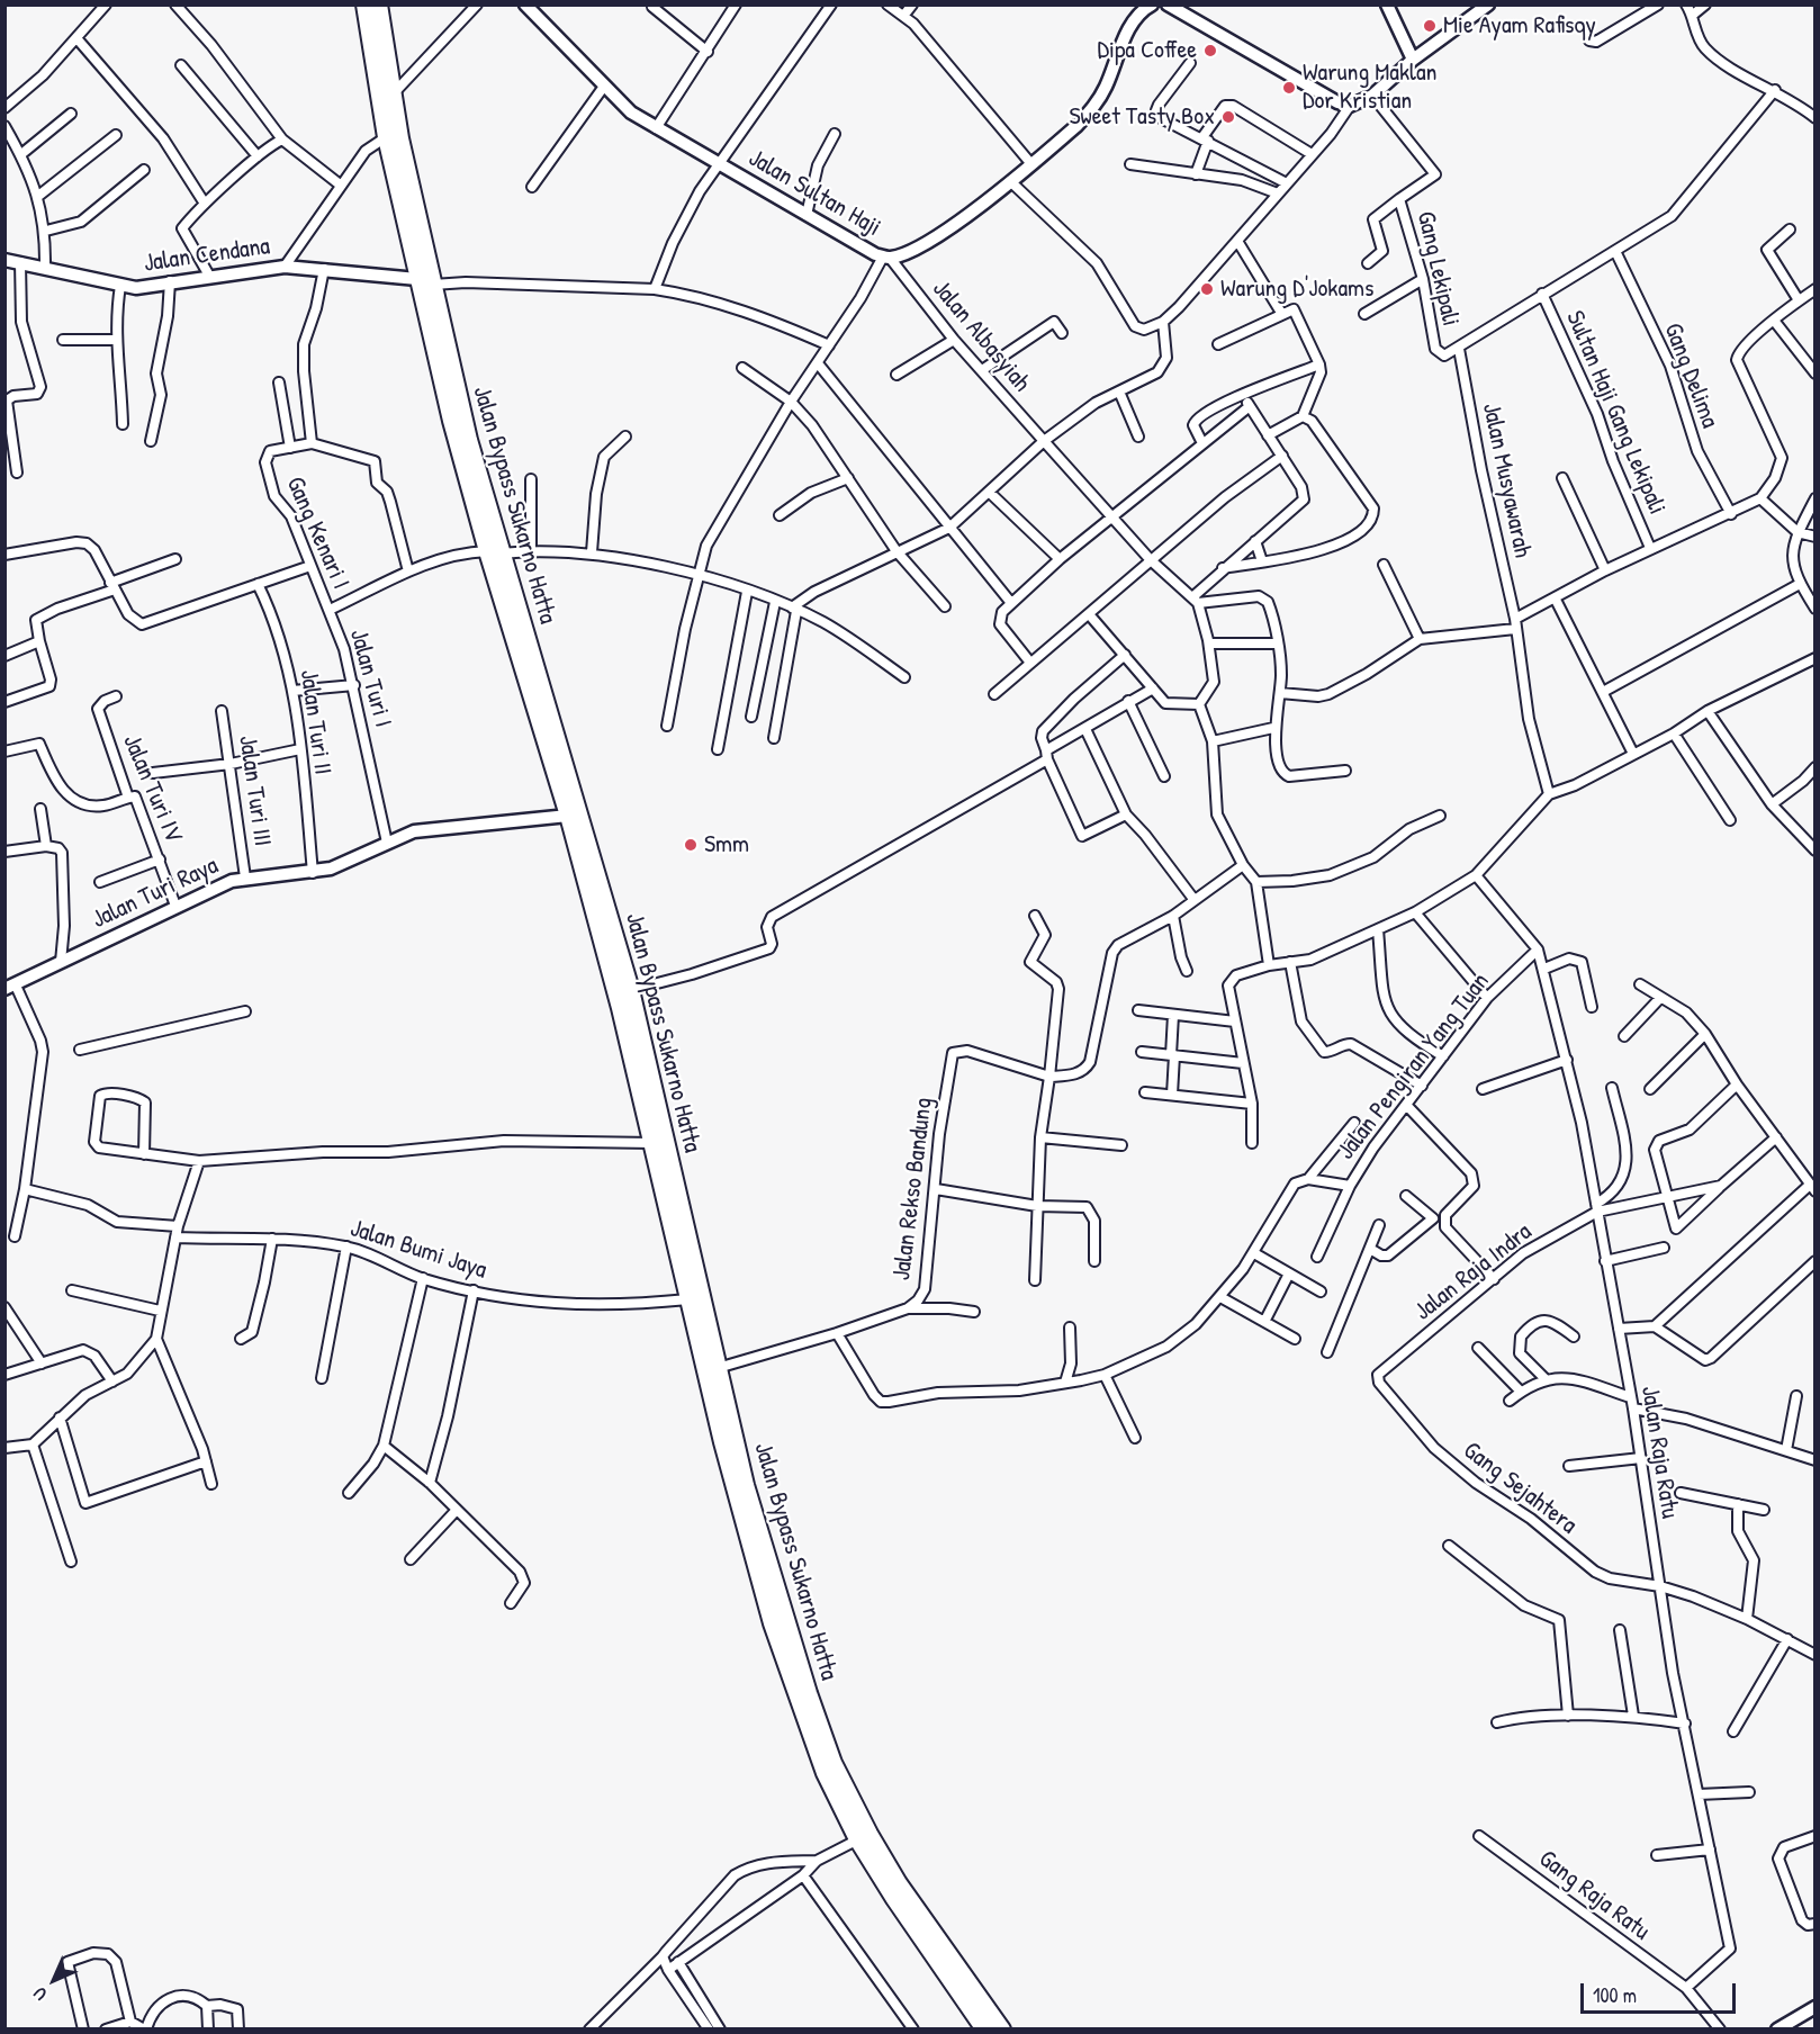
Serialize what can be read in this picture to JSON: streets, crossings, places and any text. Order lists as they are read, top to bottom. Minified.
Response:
{"streets":{"highway":["Jalan Bypass Sukarno Hatta"],"street":["Jalan Sultan Haji","Jalan Cendana","Gang Lekipali","Jalan Albasyiah","Gang Delima","Sultan Haji Gang Lekipali","Jalan Musyawarah","Gang Kenari I","Jalan Turi I","Jalan Turi II","Jalan Turi IV","Jalan Turi III","Jalan Turi Raya","Jalan Pengiran Yang Tuan","Jalan Rekso Bandung","Jalan Bumi Jaya","Jalan Raja Indra","Jalan Raja Ratu","Gang Sejahtera","Gang Raja Ratu"]},"crossings":[["Jalan Sultan Haji","Jalan Albasyiah"],["Jalan Cendana","Jalan Bypass Sukarno Hatta"],["Jalan Cendana","Gang Kenari I"],["Gang Lekipali","Jalan Musyawarah"],["Jalan Bypass Sukarno Hatta","Jalan Turi I"],["Jalan Bypass Sukarno Hatta","Jalan Turi Raya"],["Jalan Bypass Sukarno Hatta","Jalan Rekso Bandung"],["Jalan Bypass Sukarno Hatta","Jalan Bumi Jaya"],["Gang Kenari I","Jalan Turi I"],["Jalan Turi I","Jalan Turi Raya"],["Jalan Turi II","Jalan Turi Raya"],["Jalan Turi IV","Jalan Turi Raya"],["Jalan Turi III","Jalan Turi Raya"],["Jalan Pengiran Yang Tuan","Jalan Raja Ratu"],["Jalan Raja Indra","Jalan Raja Ratu"],["Jalan Raja Indra","Gang Sejahtera"],["Jalan Raja Ratu","Gang Sejahtera"],["Jalan Raja Ratu","Gang Raja Ratu"]],"places":["Mie Ayam Rafisqy","Dipa Coffee","Warung Maklan Dor Kristian","Sweet Tasty Box","Warung D'Jokams","Smm"],"scale_bar":"100 m","north":"bottom left"}
